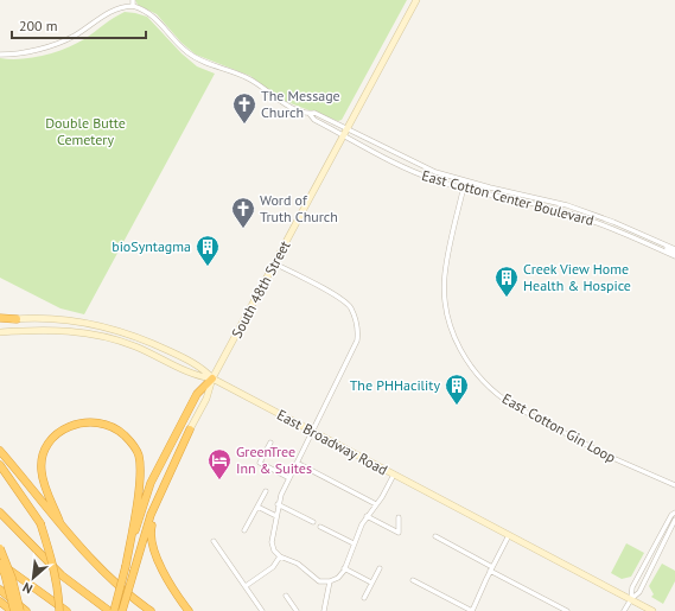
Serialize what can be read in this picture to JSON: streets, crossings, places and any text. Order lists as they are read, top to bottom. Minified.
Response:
{"streets":{"highway":["South 48th Street"],"main road":["East Broadway Road"],"street":["East Cotton Center Boulevard","East Cotton Gin Loop"]},"crossings":[["East Cotton Center Boulevard","South 48th Street"],["East Cotton Center Boulevard","East Cotton Gin Loop"],["South 48th Street","East Broadway Road"]],"parks":["Double Butte Cemetery"],"places":{"church":["The Message Church","Word of Truth Church"],"building":["bioSyntagma","Creek View Home Health & Hospice","The PHHacility"],"hotel":["GreenTree Inn & Suites"]},"scale_bar":"200 m","north":"bottom left"}
